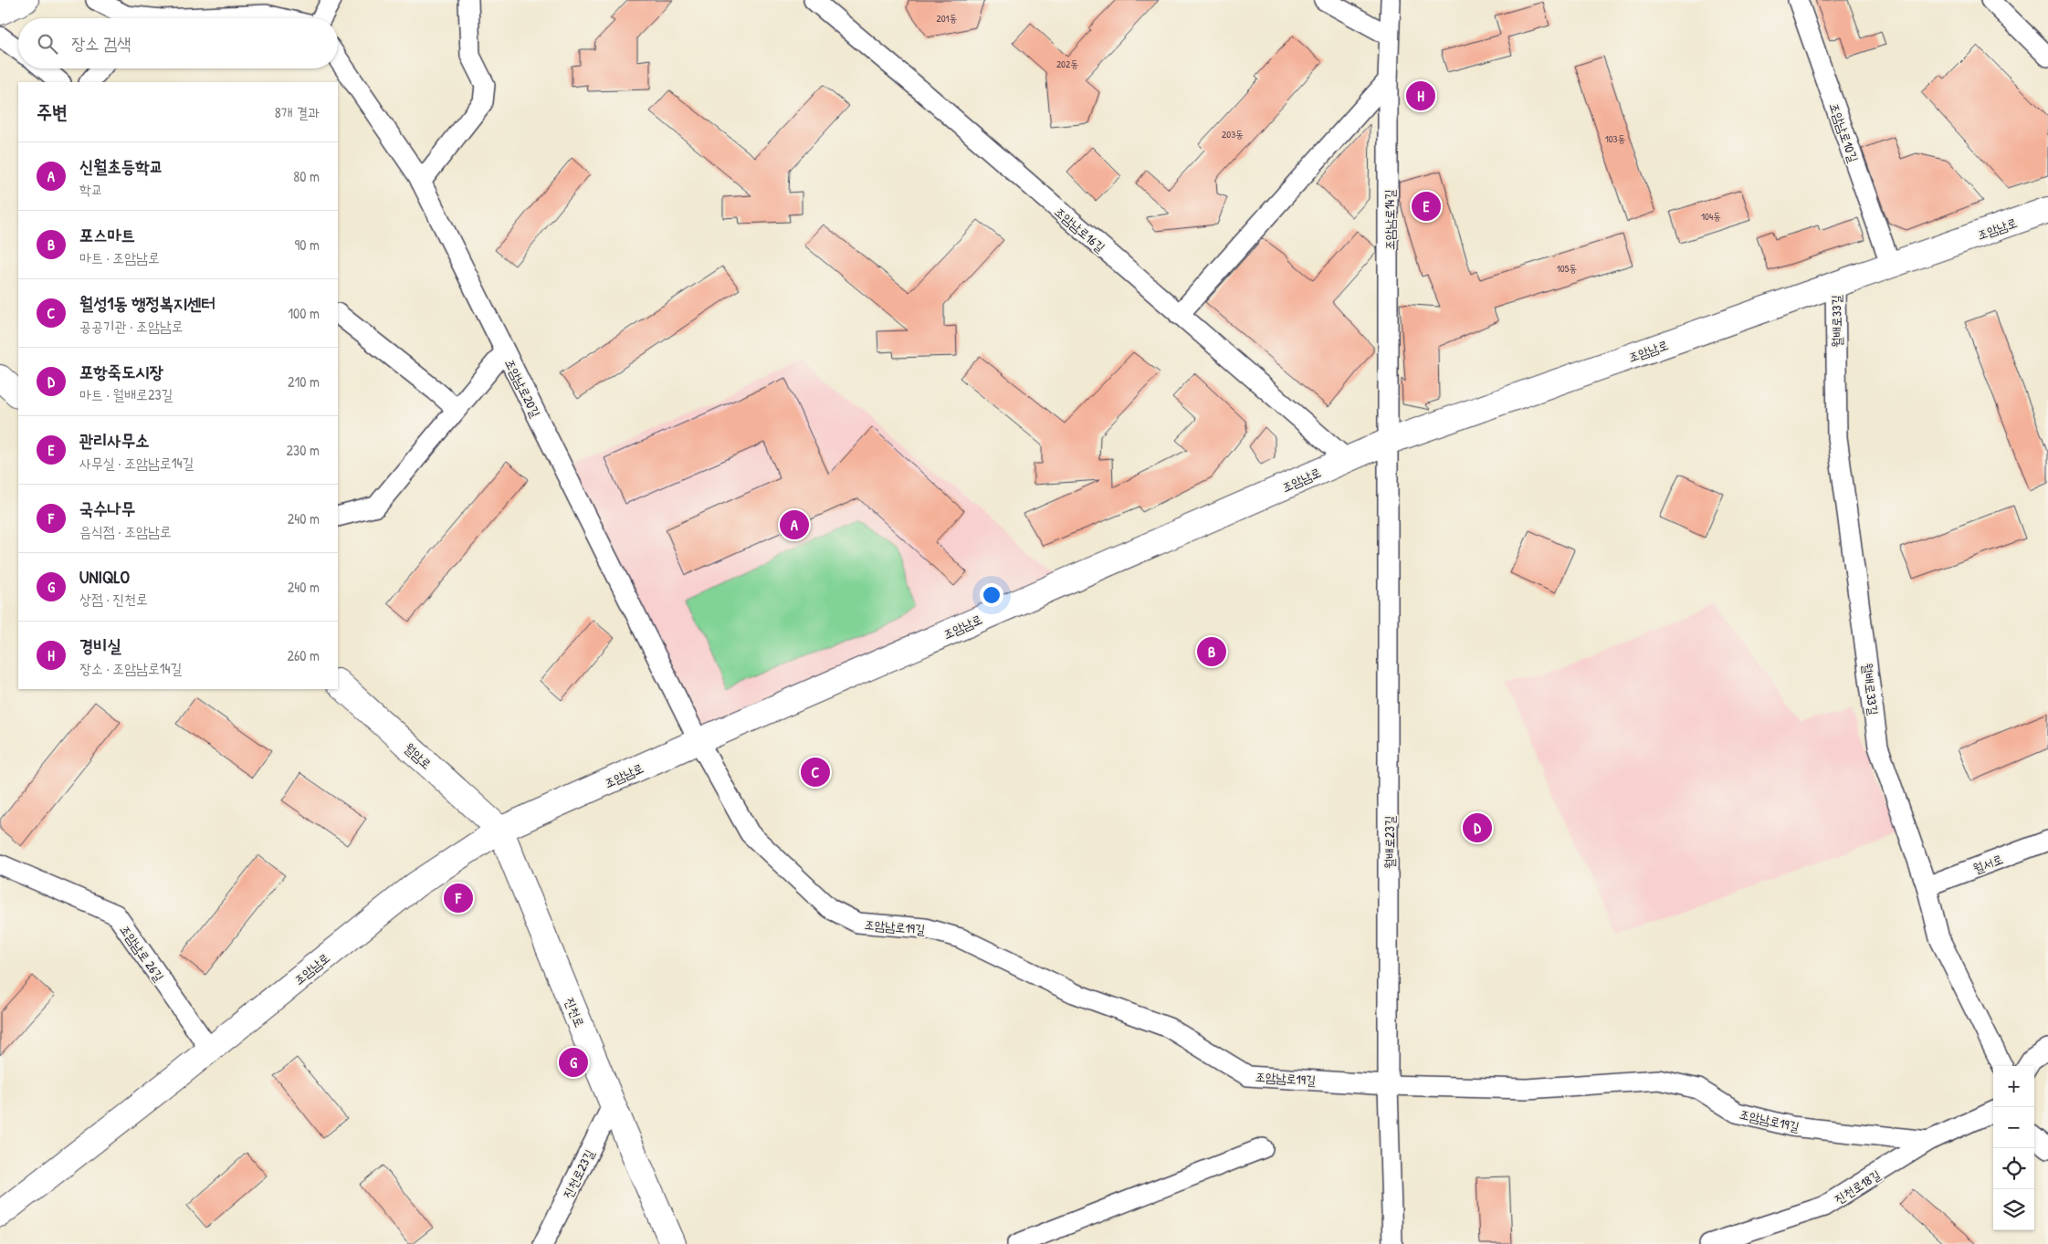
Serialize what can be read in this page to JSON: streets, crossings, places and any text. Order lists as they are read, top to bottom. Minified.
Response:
{"streets":{"main road":["조암남로","월암로","진천로"],"street":["조암남로10길","조암남로14길","조암남로16길","월배로33길","조암남로20길","월배로23길","월서로","조암남로19길","조암남로 26길","진천로23길","진천로18길"]},"crossings":[["조암남로10길","조암남로"],["조암남로14길","조암남로"],["조암남로14길","월배로23길"],["조암남로","조암남로16길"],["조암남로","월배로33길"],["조암남로","조암남로20길"],["조암남로","월암로"],["조암남로","월배로23길"],["조암남로","조암남로19길"],["조암남로","조암남로 26길"],["조암남로","진천로"],["월배로33길","월서로"],["조암남로20길","조암남로19길"],["월암로","진천로"],["월배로23길","조암남로19길"],["조암남로19길","진천로18길"],["진천로","진천로23길"]],"house_numbers":["201동","202동","203동","103동","104동","105동"],"page":{"search":"장소 검색","pins":["H","E","A","B","C","D","F","G"],"heading":["주변","8개 결과"],"list":[{"mark":"A","name":"신월초등학교","note":"학교","value":"80 m"},{"mark":"B","name":"포스마트","note":"마트 · 조암남로","value":"90 m"},{"mark":"C","name":"월성1동 행정복지센터","note":"공공기관 · 조암남로","value":"100 m"},{"mark":"D","name":"포항죽도시장","note":"마트 · 월배로23길","value":"210 m"},{"mark":"E","name":"관리사무소","note":"사무실 · 조암남로14길","value":"230 m"},{"mark":"F","name":"국수나무","note":"음식점 · 조암남로","value":"240 m"},{"mark":"G","name":"UNIQLO","note":"상점 · 진천로","value":"240 m"},{"mark":"H","name":"경비실","note":"장소 · 조암남로14길","value":"260 m"}],"map_buttons":["+","−"]}}
